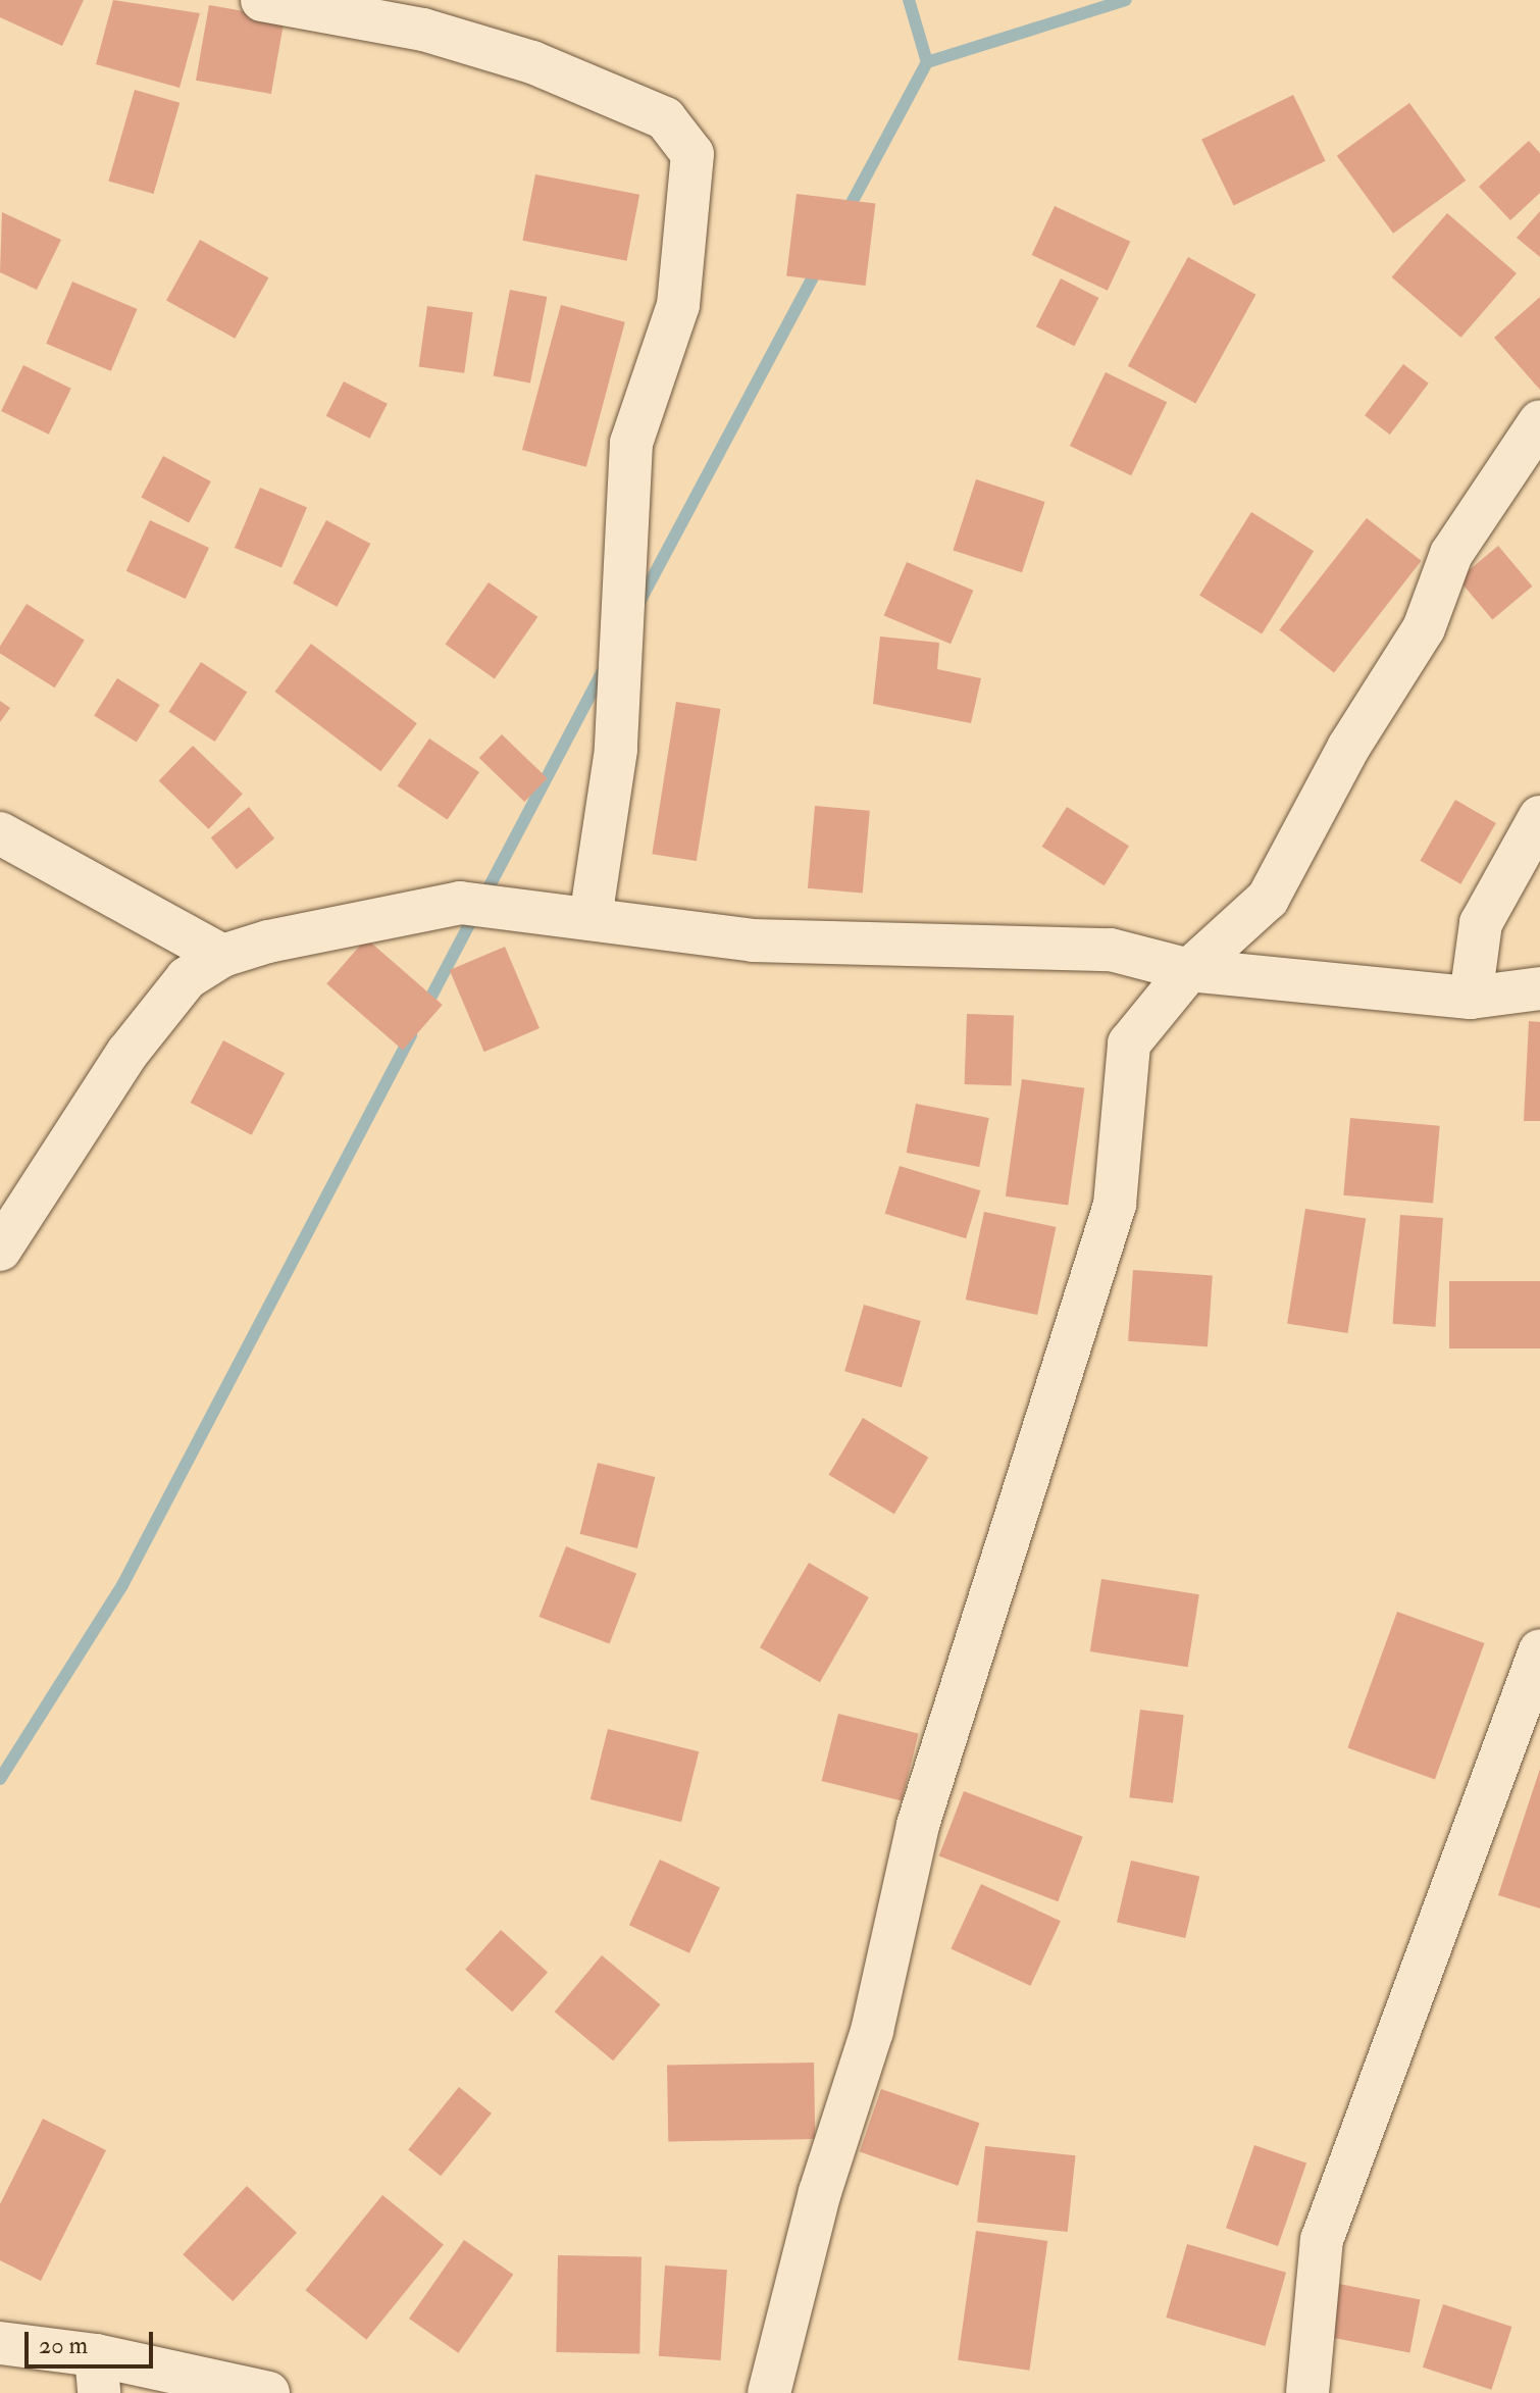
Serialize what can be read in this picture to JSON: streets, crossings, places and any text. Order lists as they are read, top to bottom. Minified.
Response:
{"scale_bar":"20 m"}
